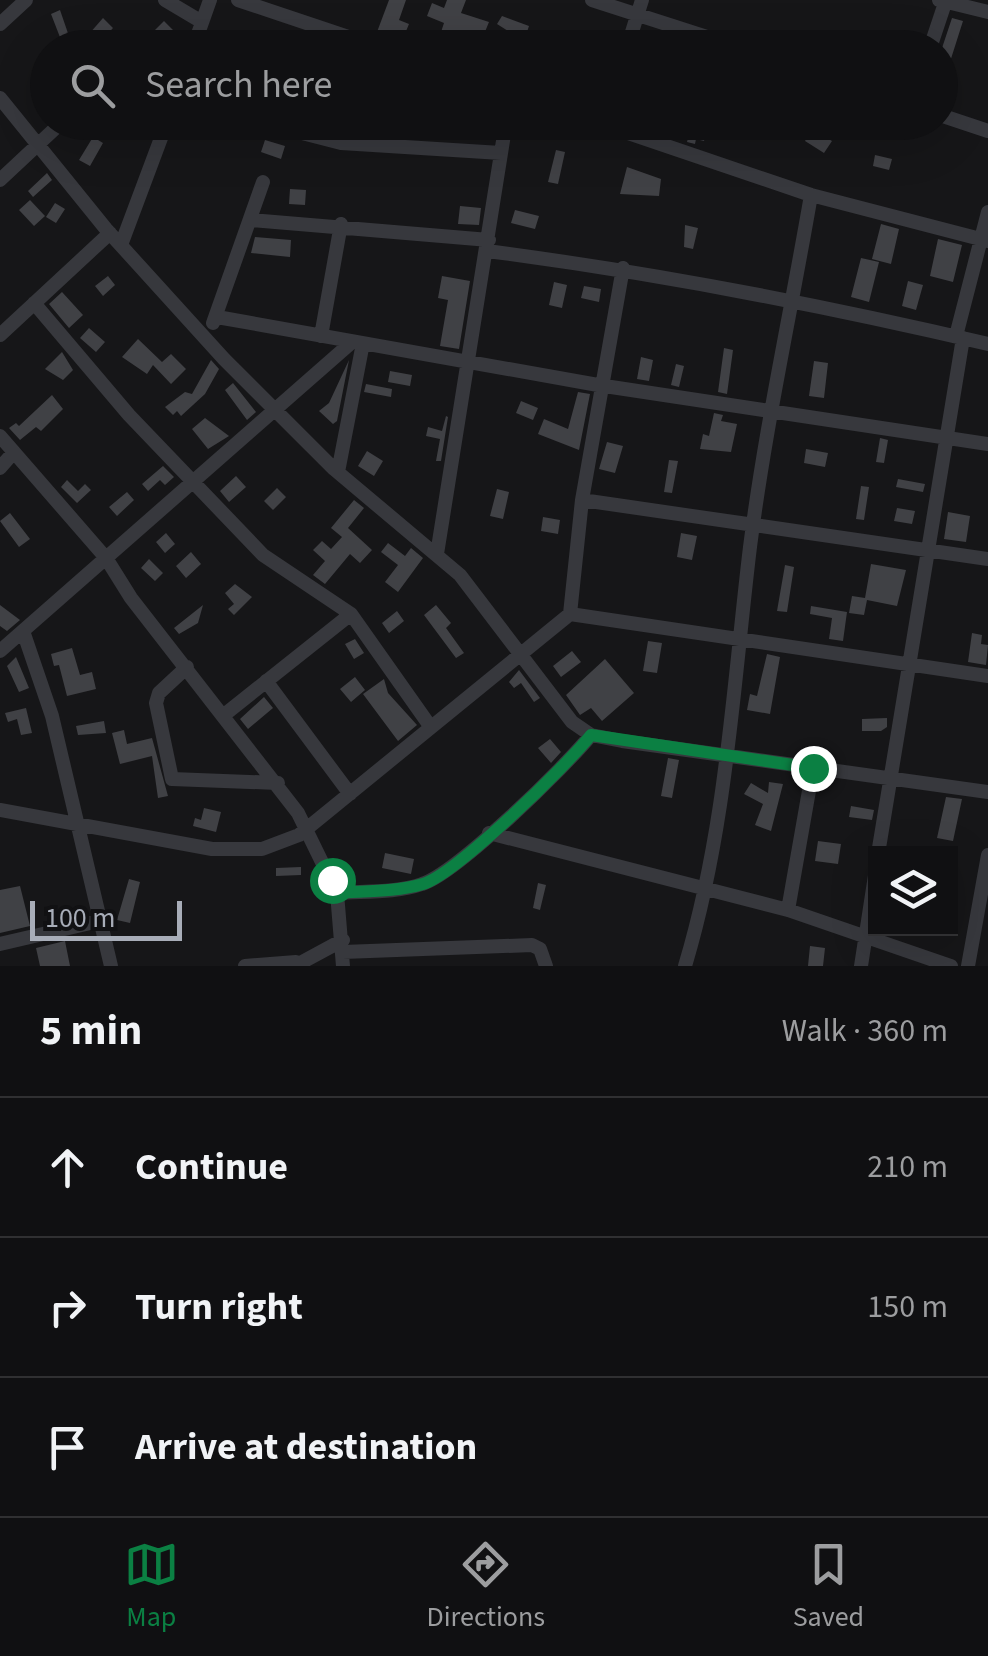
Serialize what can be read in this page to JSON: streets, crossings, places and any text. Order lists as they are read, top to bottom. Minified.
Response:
{"scale_bar":"100 m","page":{"search":"Search here","scale":"100 m","heading":["5 min","Walk · 360 m"],"list":[["Continue","210 m"],["Turn right","150 m"],"Arrive at destination"],"nav":["Map","Directions","Saved"]}}
